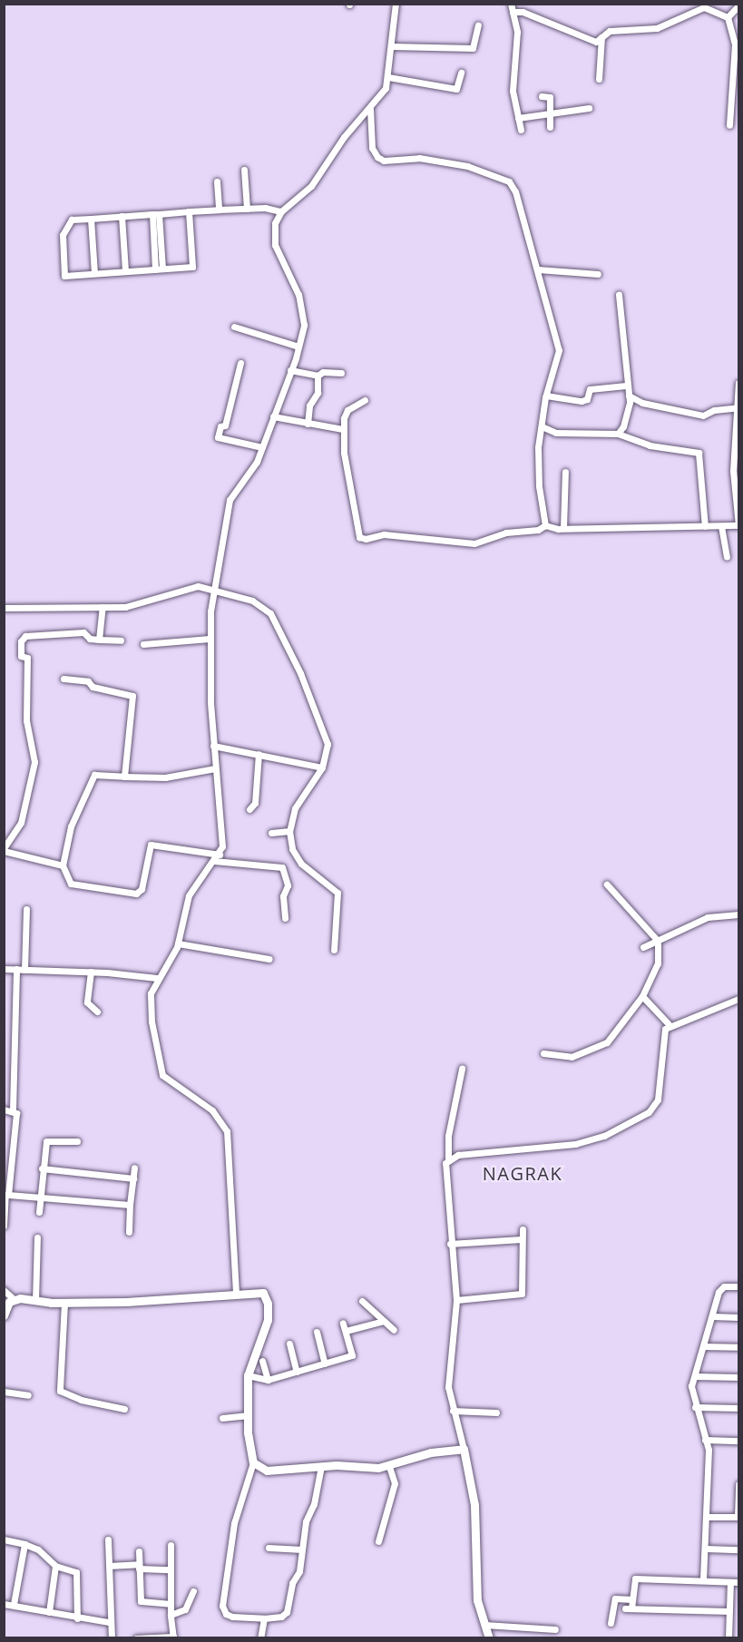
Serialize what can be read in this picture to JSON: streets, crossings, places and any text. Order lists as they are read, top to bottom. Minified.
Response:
{"districts":["NAGRAK"]}
